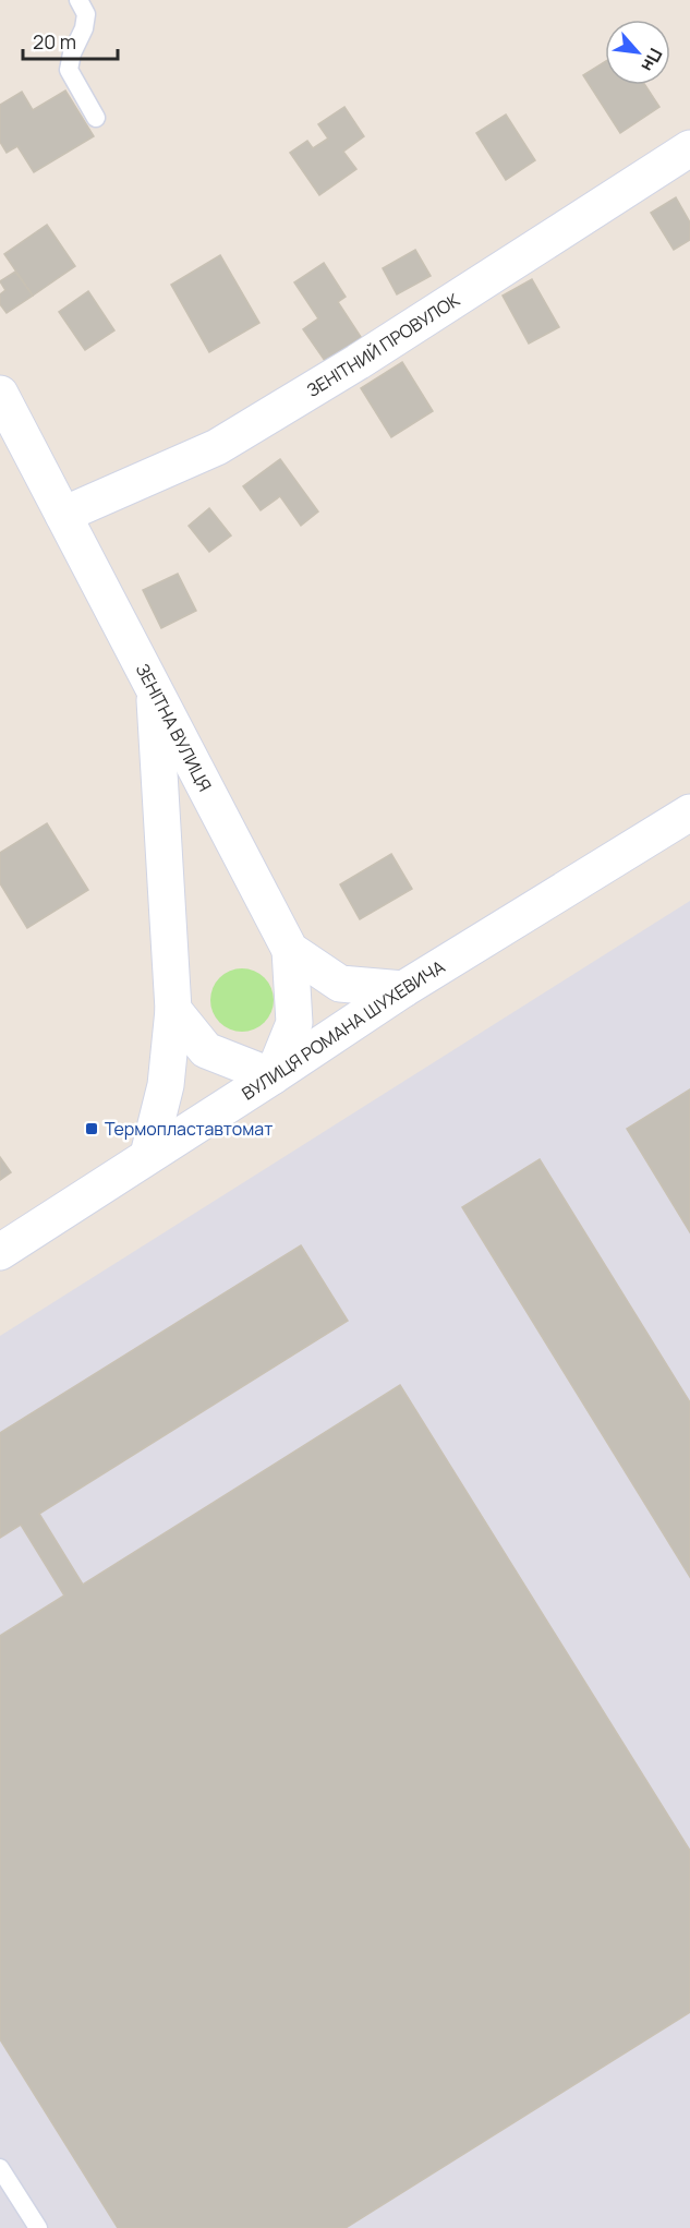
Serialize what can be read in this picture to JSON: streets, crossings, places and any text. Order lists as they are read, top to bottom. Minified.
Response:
{"streets":{"street":["ЗЕНІТНИЙ ПРОВУЛОК","ЗЕНІТНА ВУЛИЦЯ","ВУЛИЦЯ РОМАНА ШУХЕВИЧА"]},"crossings":[["ЗЕНІТНИЙ ПРОВУЛОК","ЗЕНІТНА ВУЛИЦЯ"],["ЗЕНІТНА ВУЛИЦЯ","ВУЛИЦЯ РОМАНА ШУХЕВИЧА"]],"places":{"transit":["Термопластавтомат"]},"scale_bar":"20 m","north":"bottom right"}
